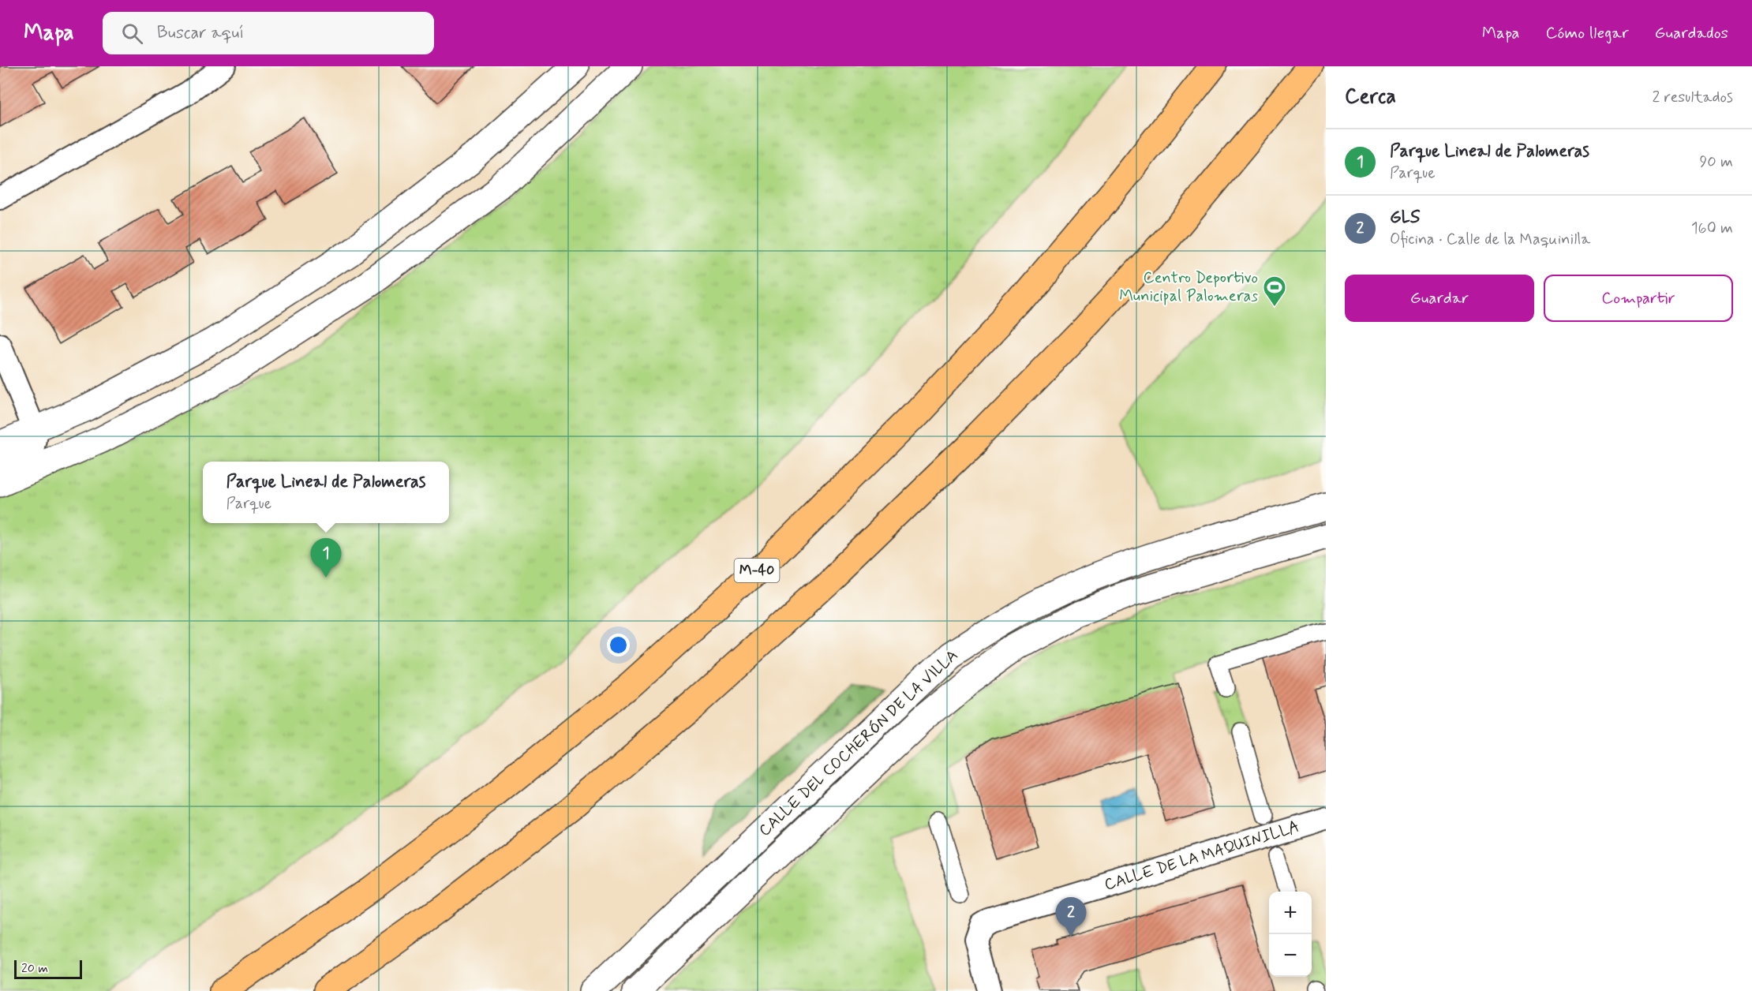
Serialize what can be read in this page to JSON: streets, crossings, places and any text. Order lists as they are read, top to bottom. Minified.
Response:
{"streets":{"highway":["M-40"],"street":["CALLE DEL COCHERÓN DE LA VILLA","CALLE DE LA MAQUINILLA"]},"places":{"sports":["Centro Deportivo Municipal Palomeras"]},"scale_bar":"20 m","page":{"header":"Mapa","search":"Buscar aquí","nav":["Mapa","Cómo llegar","Guardados"],"heading":["Cerca","2 resultados"],"list":[{"mark":"1","name":"Parque Lineal de Palomeras","note":"Parque","value":"90 m"},{"mark":"2","name":"GLS","note":"Oficina · Calle de la Maquinilla","value":"160 m"}],"buttons":["Guardar","Compartir"],"popup":["Parque Lineal de Palomeras","Parque"],"pins":["1","2"],"map_buttons":["+","−"],"scale":"20 m"}}
